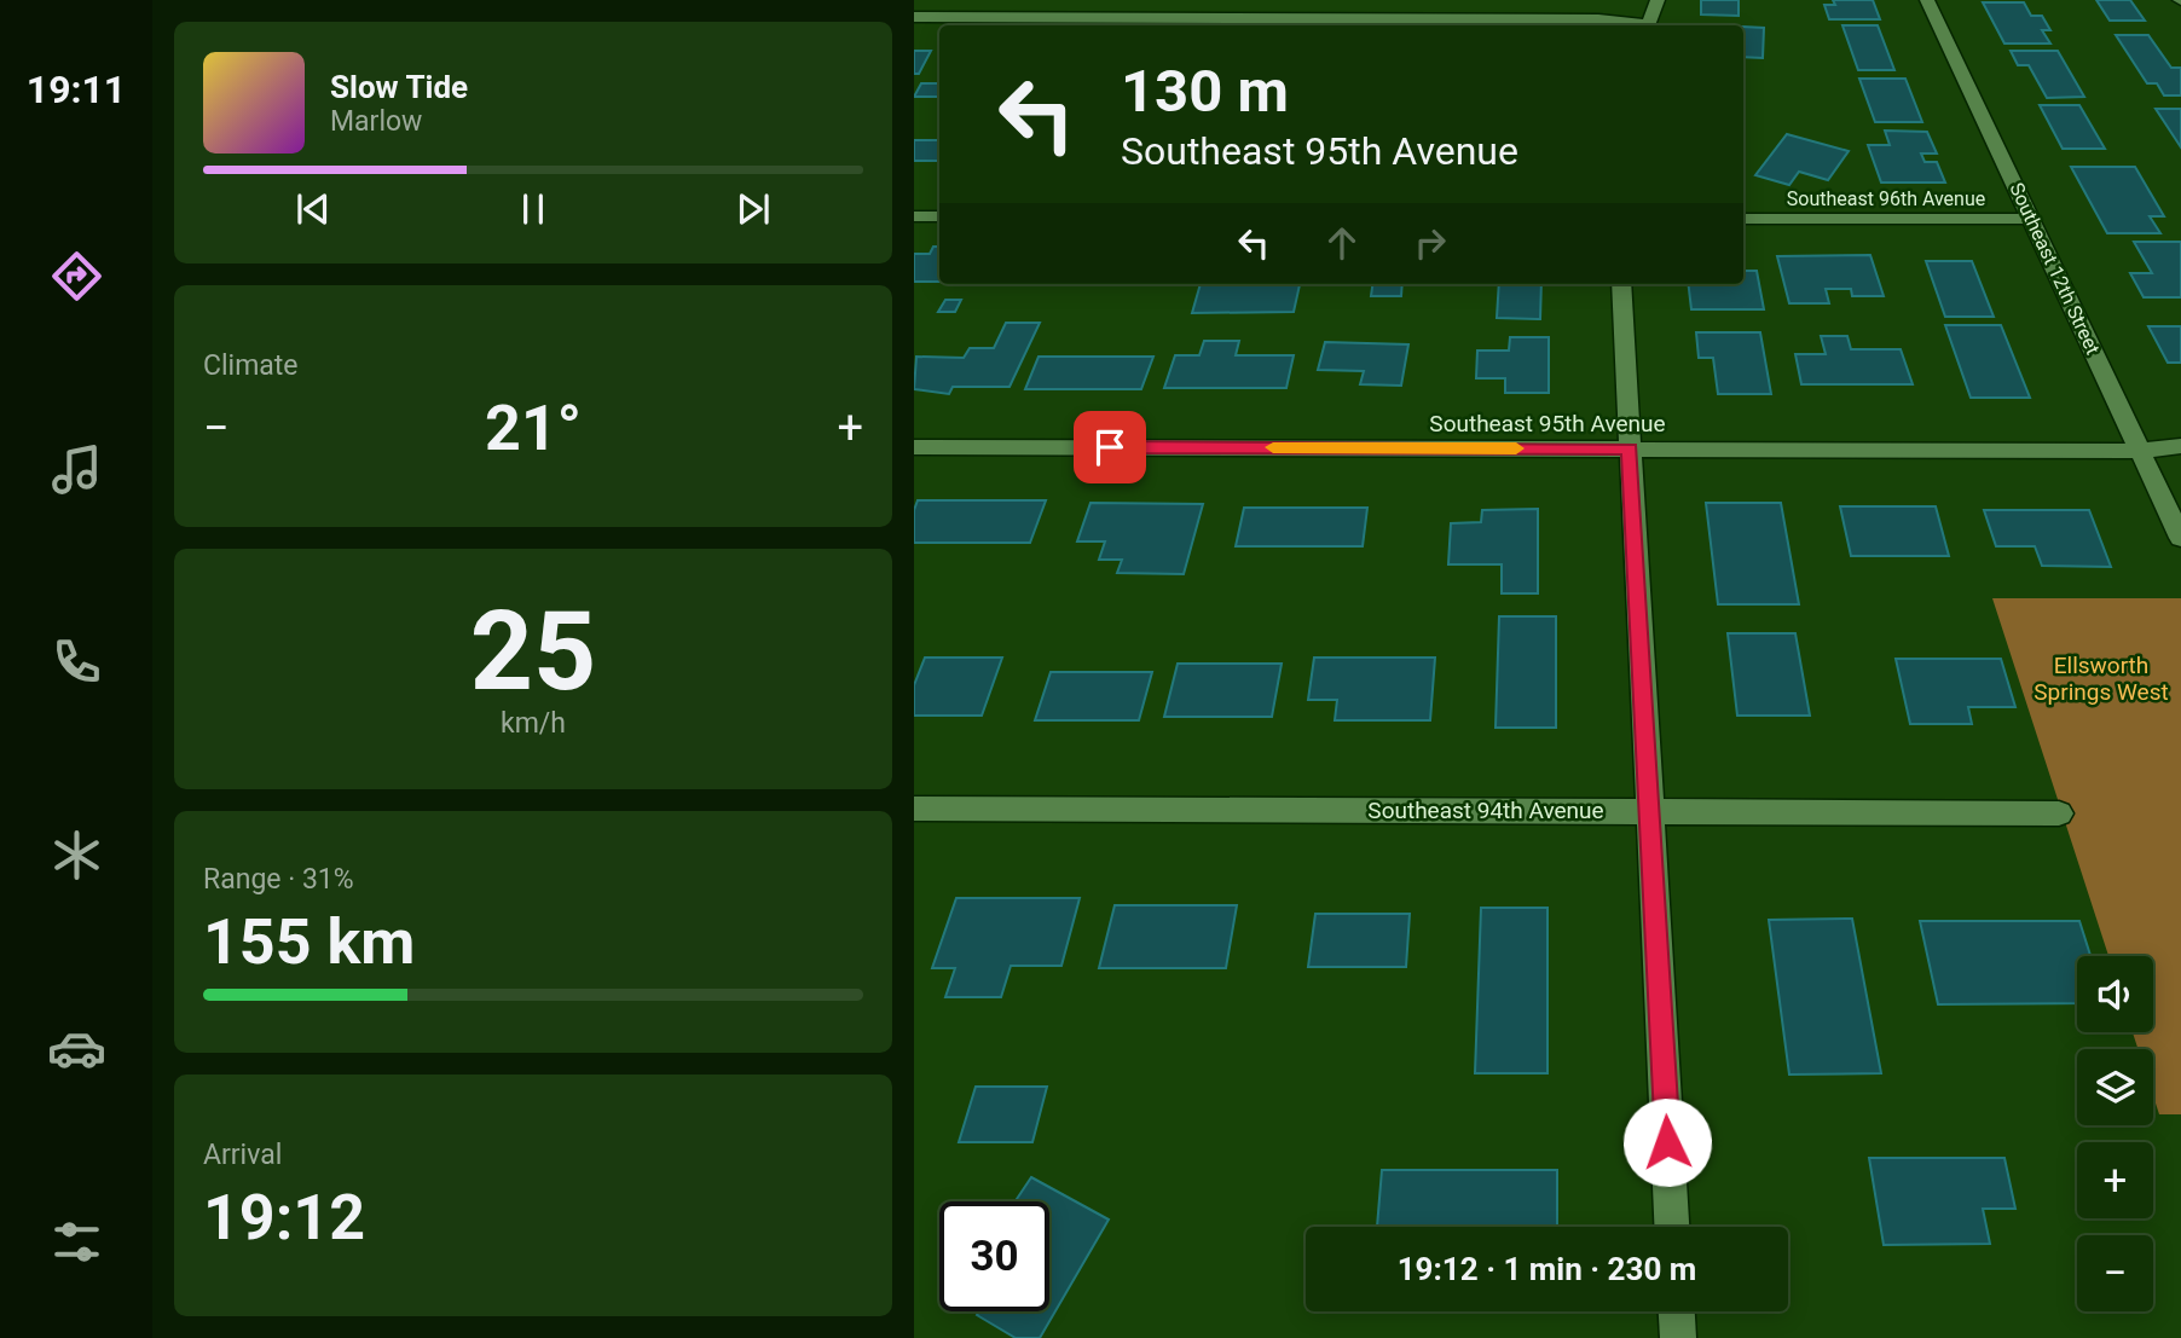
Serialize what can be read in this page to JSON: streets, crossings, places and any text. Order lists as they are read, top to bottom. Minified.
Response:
{"streets":{"street":["Southeast 96th Avenue","Southeast 12th Street","Southeast 95th Avenue","Southeast 94th Avenue"]},"crossings":[["Southeast 96th Avenue","Southeast 12th Street"],["Southeast 12th Street","Southeast 95th Avenue"]],"parks":["Ellsworth Springs West"],"page":{"tabs":"19:11","turn":["130 m","Southeast 95th Avenue"],"song":["Slow Tide","Marlow"],"tile":["Climate",["25","km/h"],["Range · 31%","155 km"],["Arrival","19:12"]],"heat":["−","21°","+"],"map_buttons":["+","−"],"limit":"30","trip":"19:12 · 1 min · 230 m"}}
